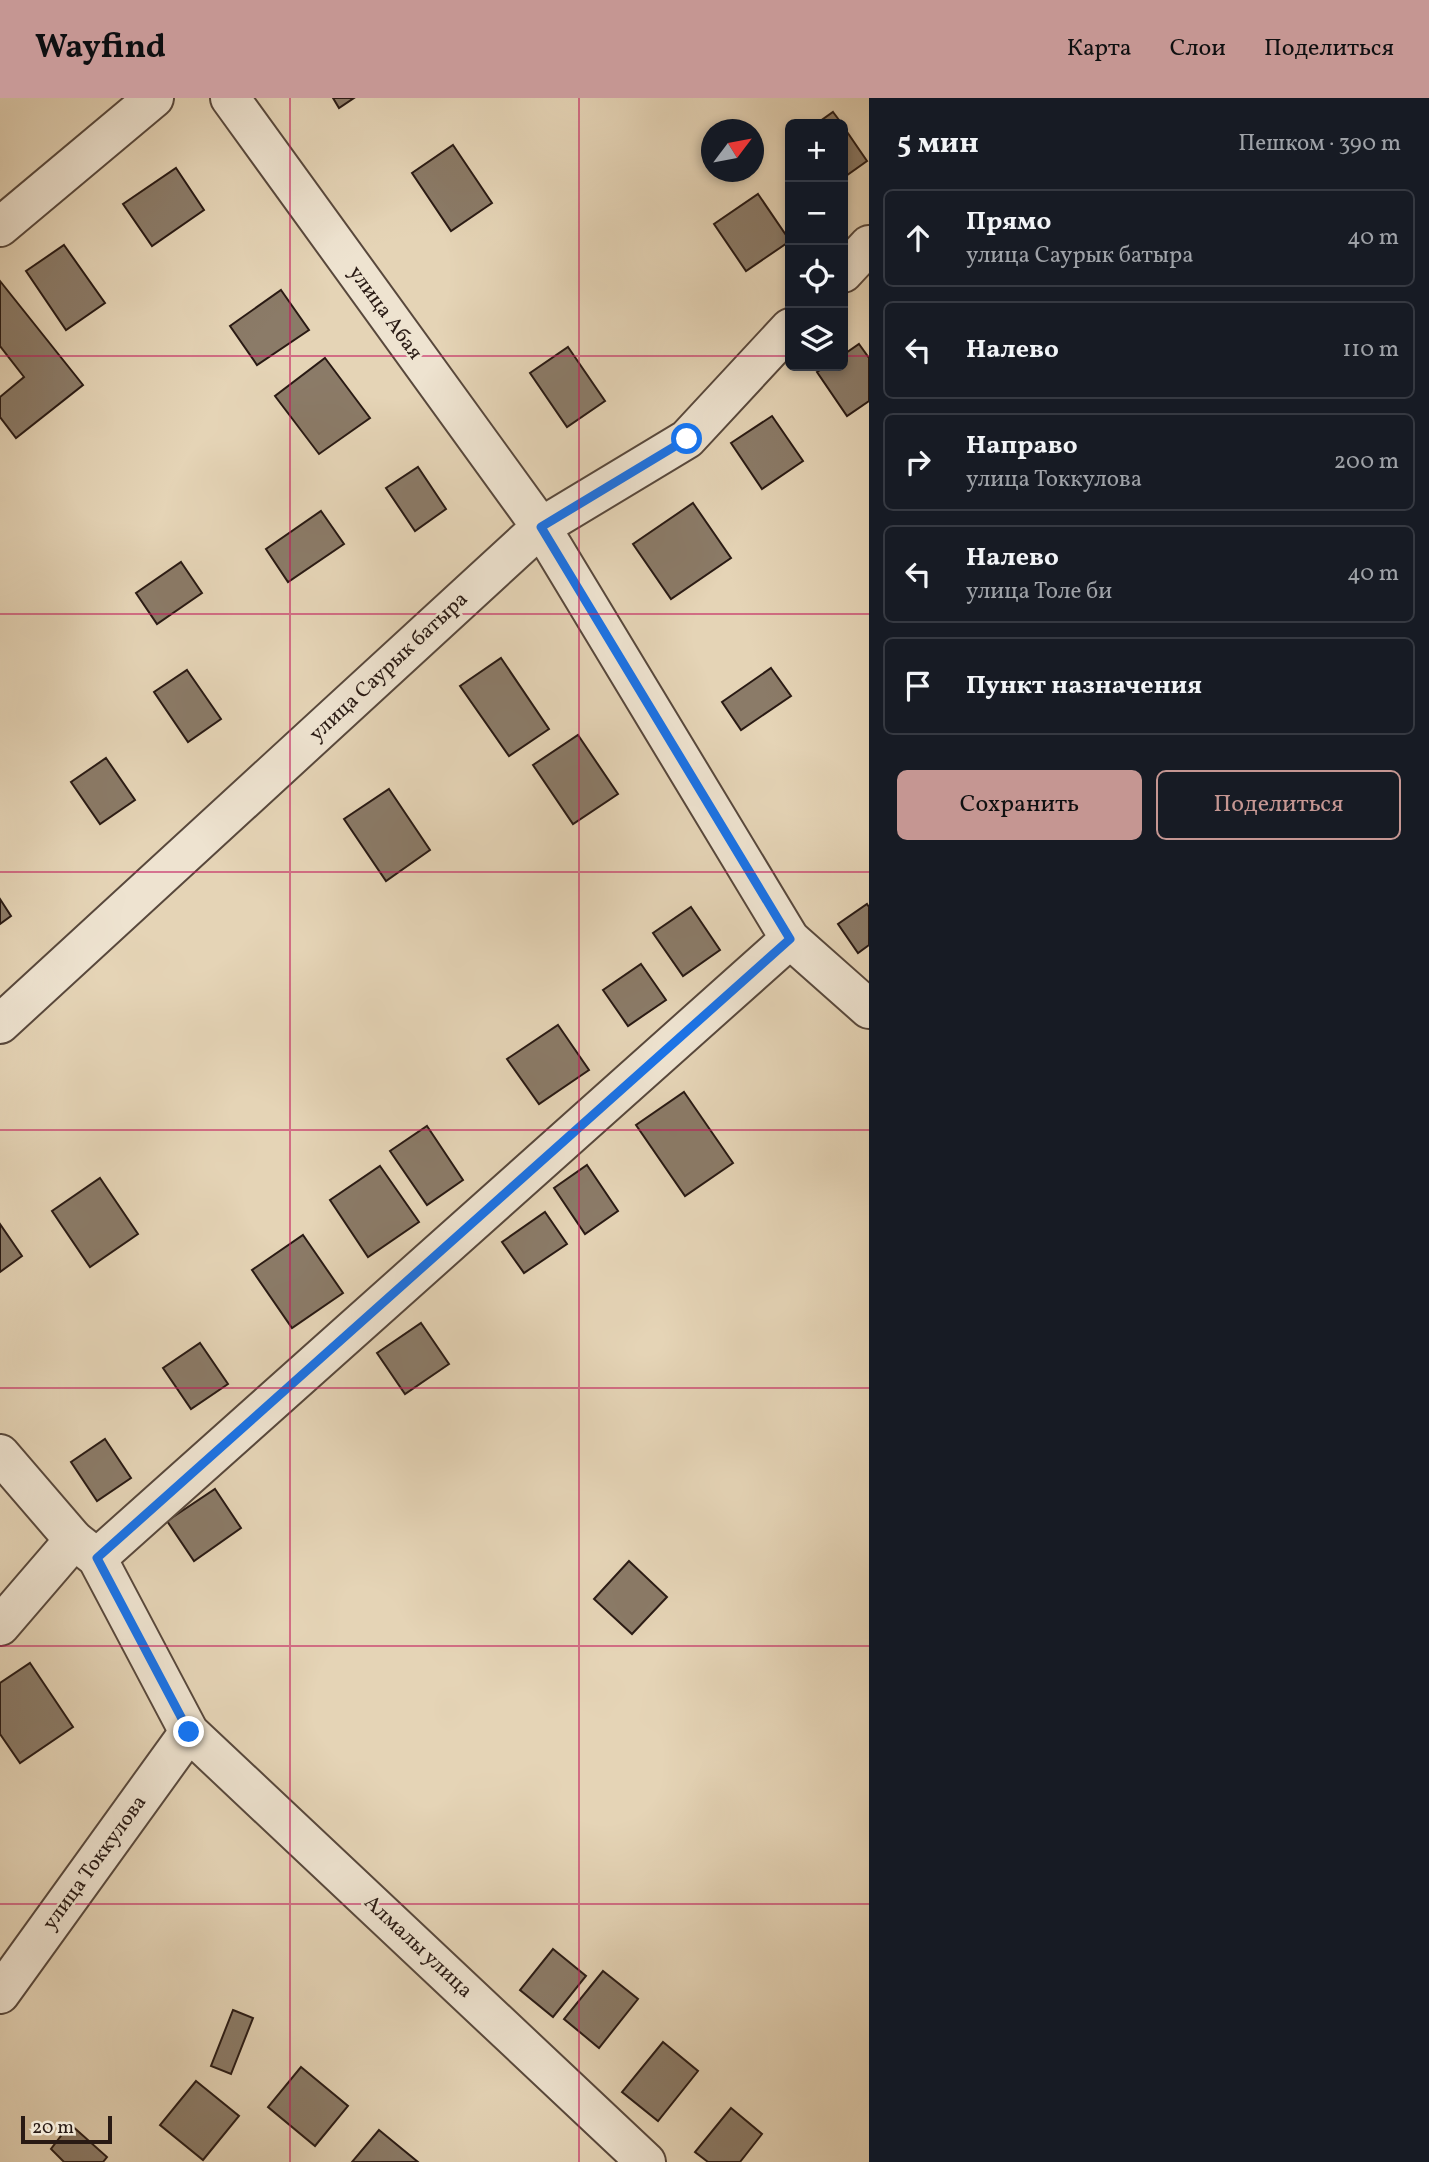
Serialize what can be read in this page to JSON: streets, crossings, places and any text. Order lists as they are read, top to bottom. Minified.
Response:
{"streets":{"street":["улица Абая","улица Саурык батыра","улица Токкулова","Алмалы улица"]},"crossings":[["улица Абая","улица Саурык батыра"],["улица Токкулова","Алмалы улица"]],"scale_bar":"20 m","north":"top right","page":{"header":"Wayfind","nav":["Карта","Слои","Поделиться"],"heading":["5 мин","Пешком · 390 m"],"map_buttons":["+","−"],"list":[["Прямо","улица Саурык батыра","40 m"],["Налево","110 m"],["Направо","улица Токкулова","200 m"],["Налево","улица Толе би","40 m"],"Пункт назначения"],"buttons":["Сохранить","Поделиться"],"scale":"20 m"}}
